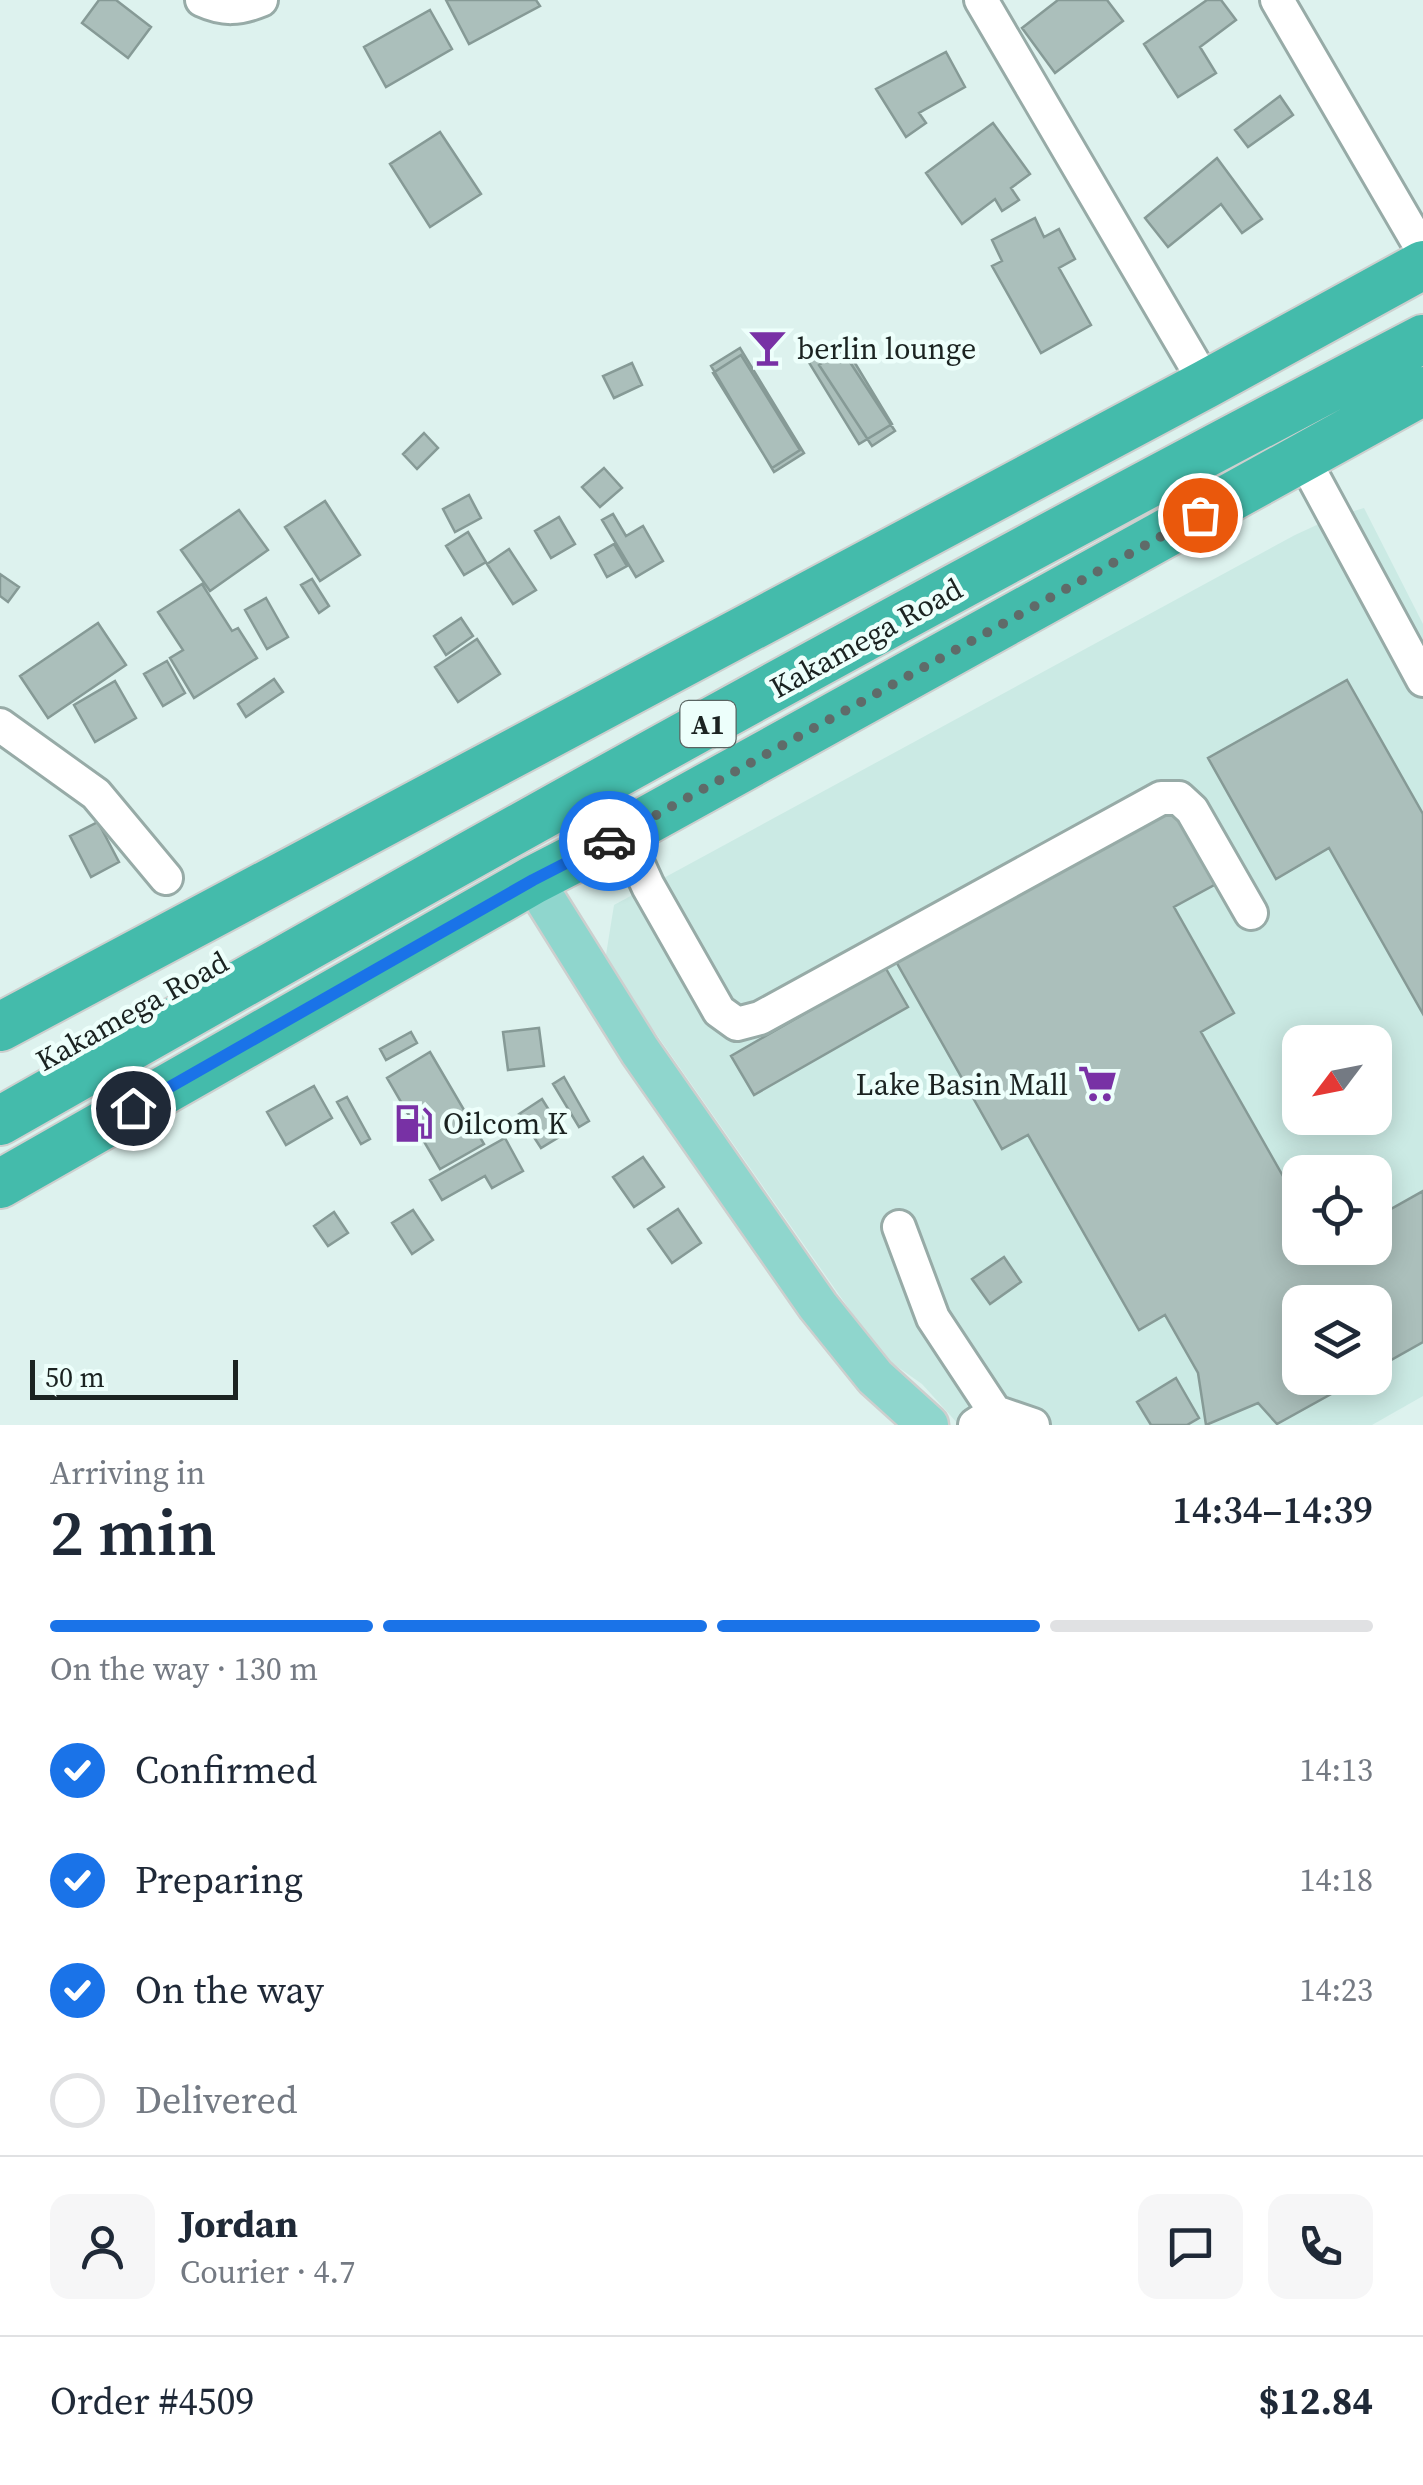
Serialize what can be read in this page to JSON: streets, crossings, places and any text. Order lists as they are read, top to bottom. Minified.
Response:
{"streets":{"highway":["Kakamega Road","A1"]},"places":{"bar":["berlin lounge"],"supermarket":["Lake Basin Mall"],"fuel station":["Oilcom K"]},"scale_bar":"50 m","north":"bottom left","page":{"scale":"50 m","heading":["2 min","Arriving in","14:34–14:39"],"panel":["Jordan","Courier · 4.7","Order #4509","$12.84"],"bar":"On the way · 130 m","list":[["Confirmed","14:13"],["Preparing","14:18"],["On the way","14:23"],"Delivered"]}}
